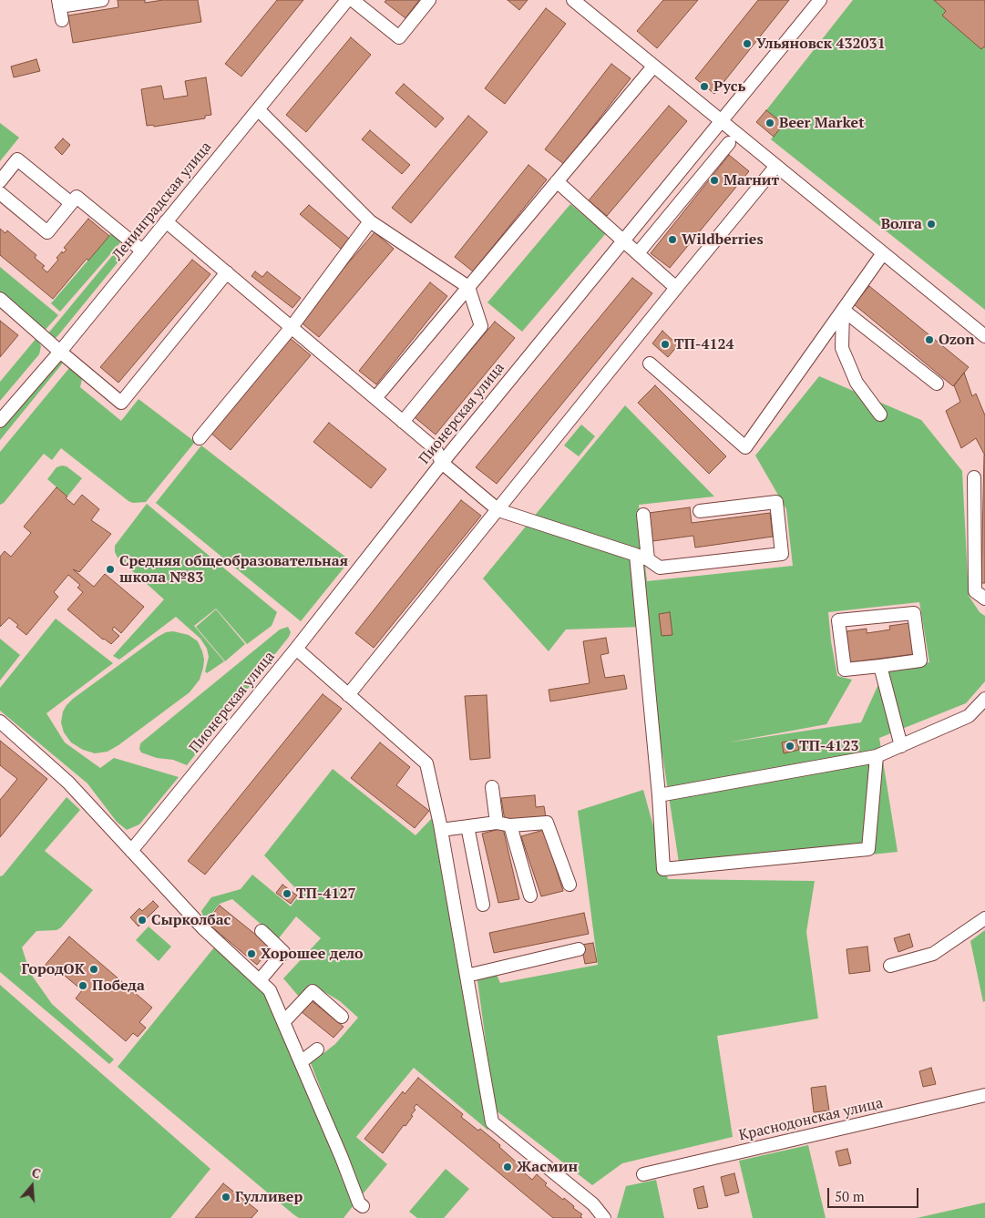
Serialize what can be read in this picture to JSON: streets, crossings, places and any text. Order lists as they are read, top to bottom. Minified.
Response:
{"streets":{"street":["Ленинградская улица","Пионерская улица","Краснодонская улица"]},"places":["Ульяновск 432031","Русь","Beer Market","Магнит","Волга","Wildberries","Ozon","ТП-4124","Средняя общеобразовательная школа №83","ТП-4123","ТП-4127","Сырколбас","Хорошее дело","ГородОК","Победа","Жасмин","Гулливер"],"scale_bar":"50 m","north":"top"}
